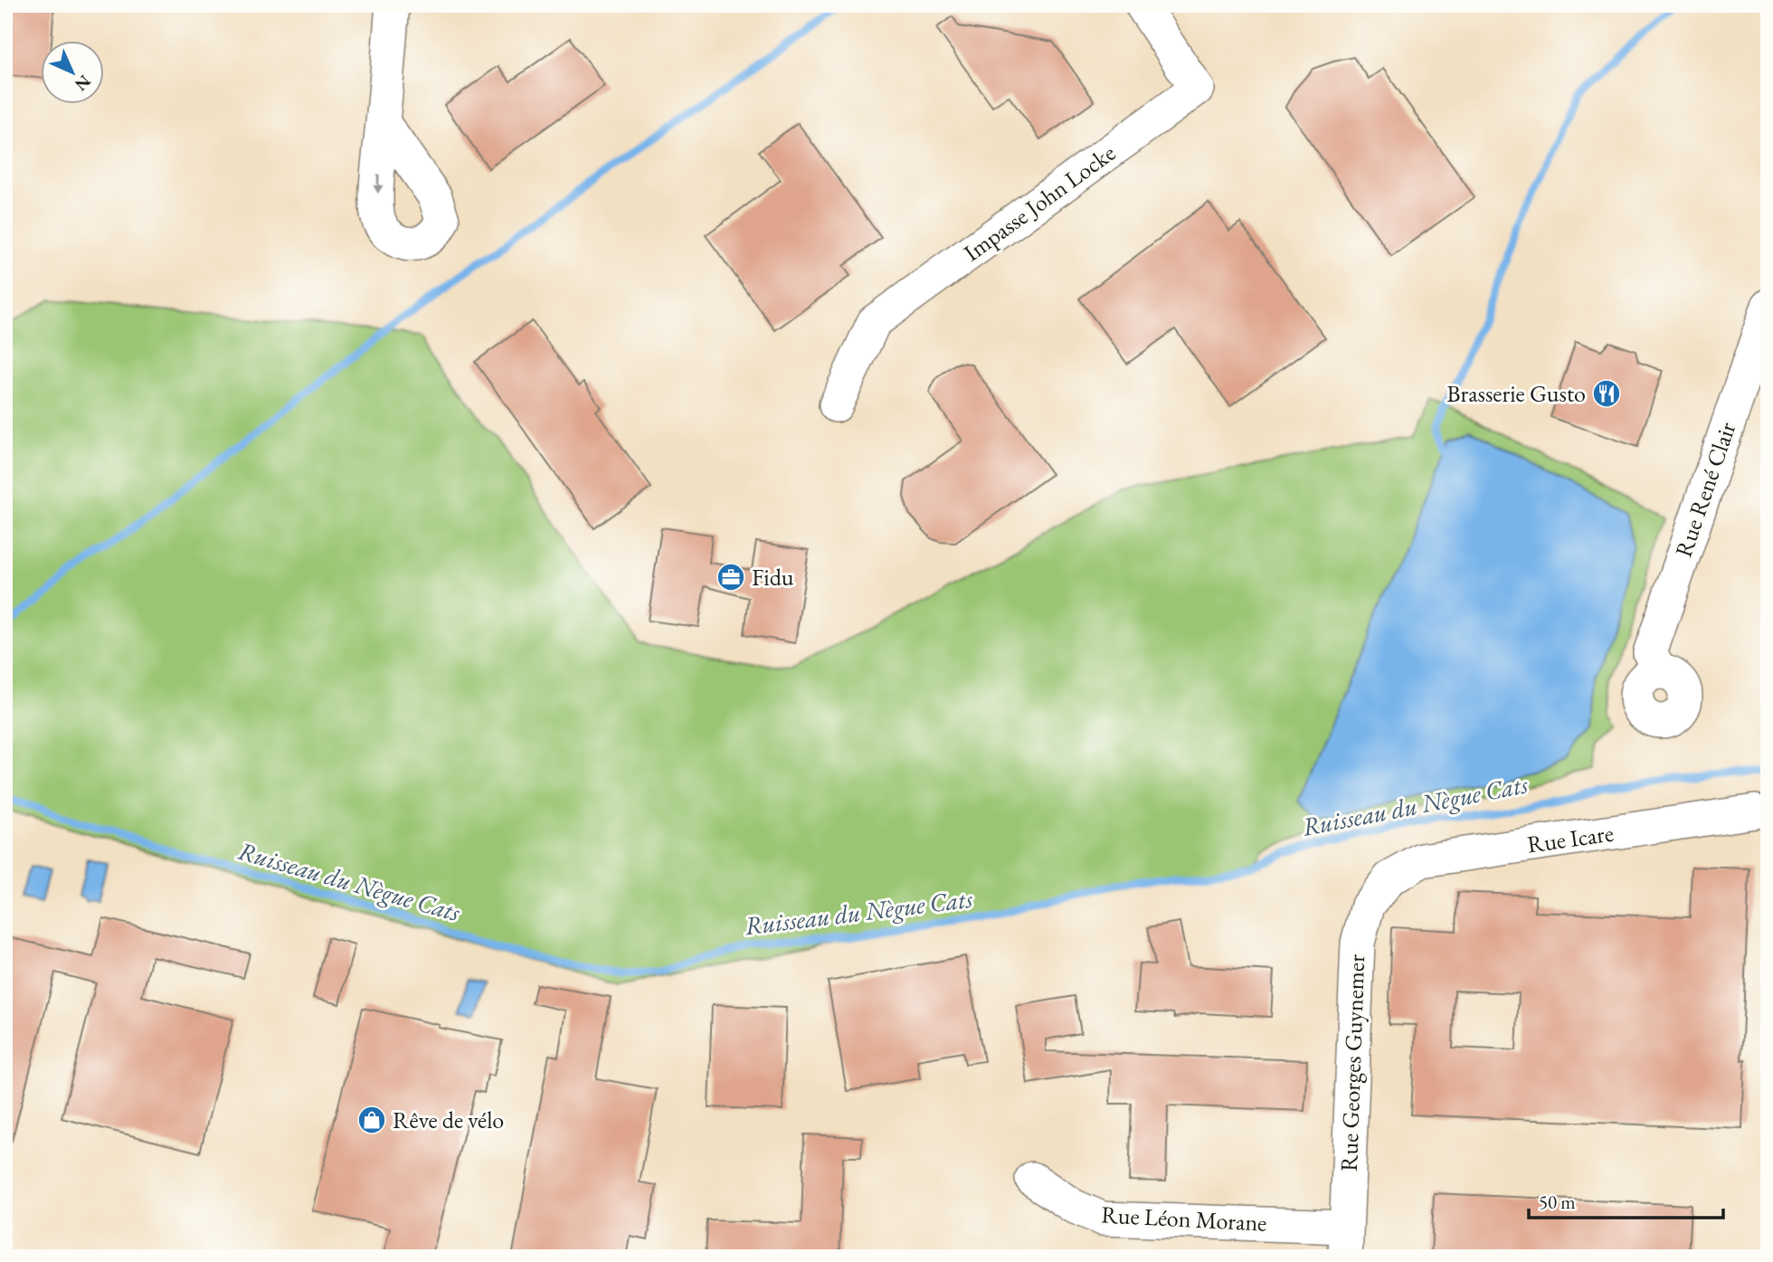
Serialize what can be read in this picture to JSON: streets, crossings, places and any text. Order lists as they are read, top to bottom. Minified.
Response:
{"streets":{"street":["Impasse John Locke","Rue René Clair","Rue Icare","Rue Georges Guynemer","Rue Léon Morane"]},"crossings":[["Rue Icare","Rue Georges Guynemer"],["Rue Georges Guynemer","Rue Léon Morane"]],"water":["Ruisseau du Nègue Cats"],"places":{"restaurant":["Brasserie Gusto"],"office":["Fidu"],"shop":["Rêve de vélo"]},"scale_bar":"50 m","north":"bottom right"}
